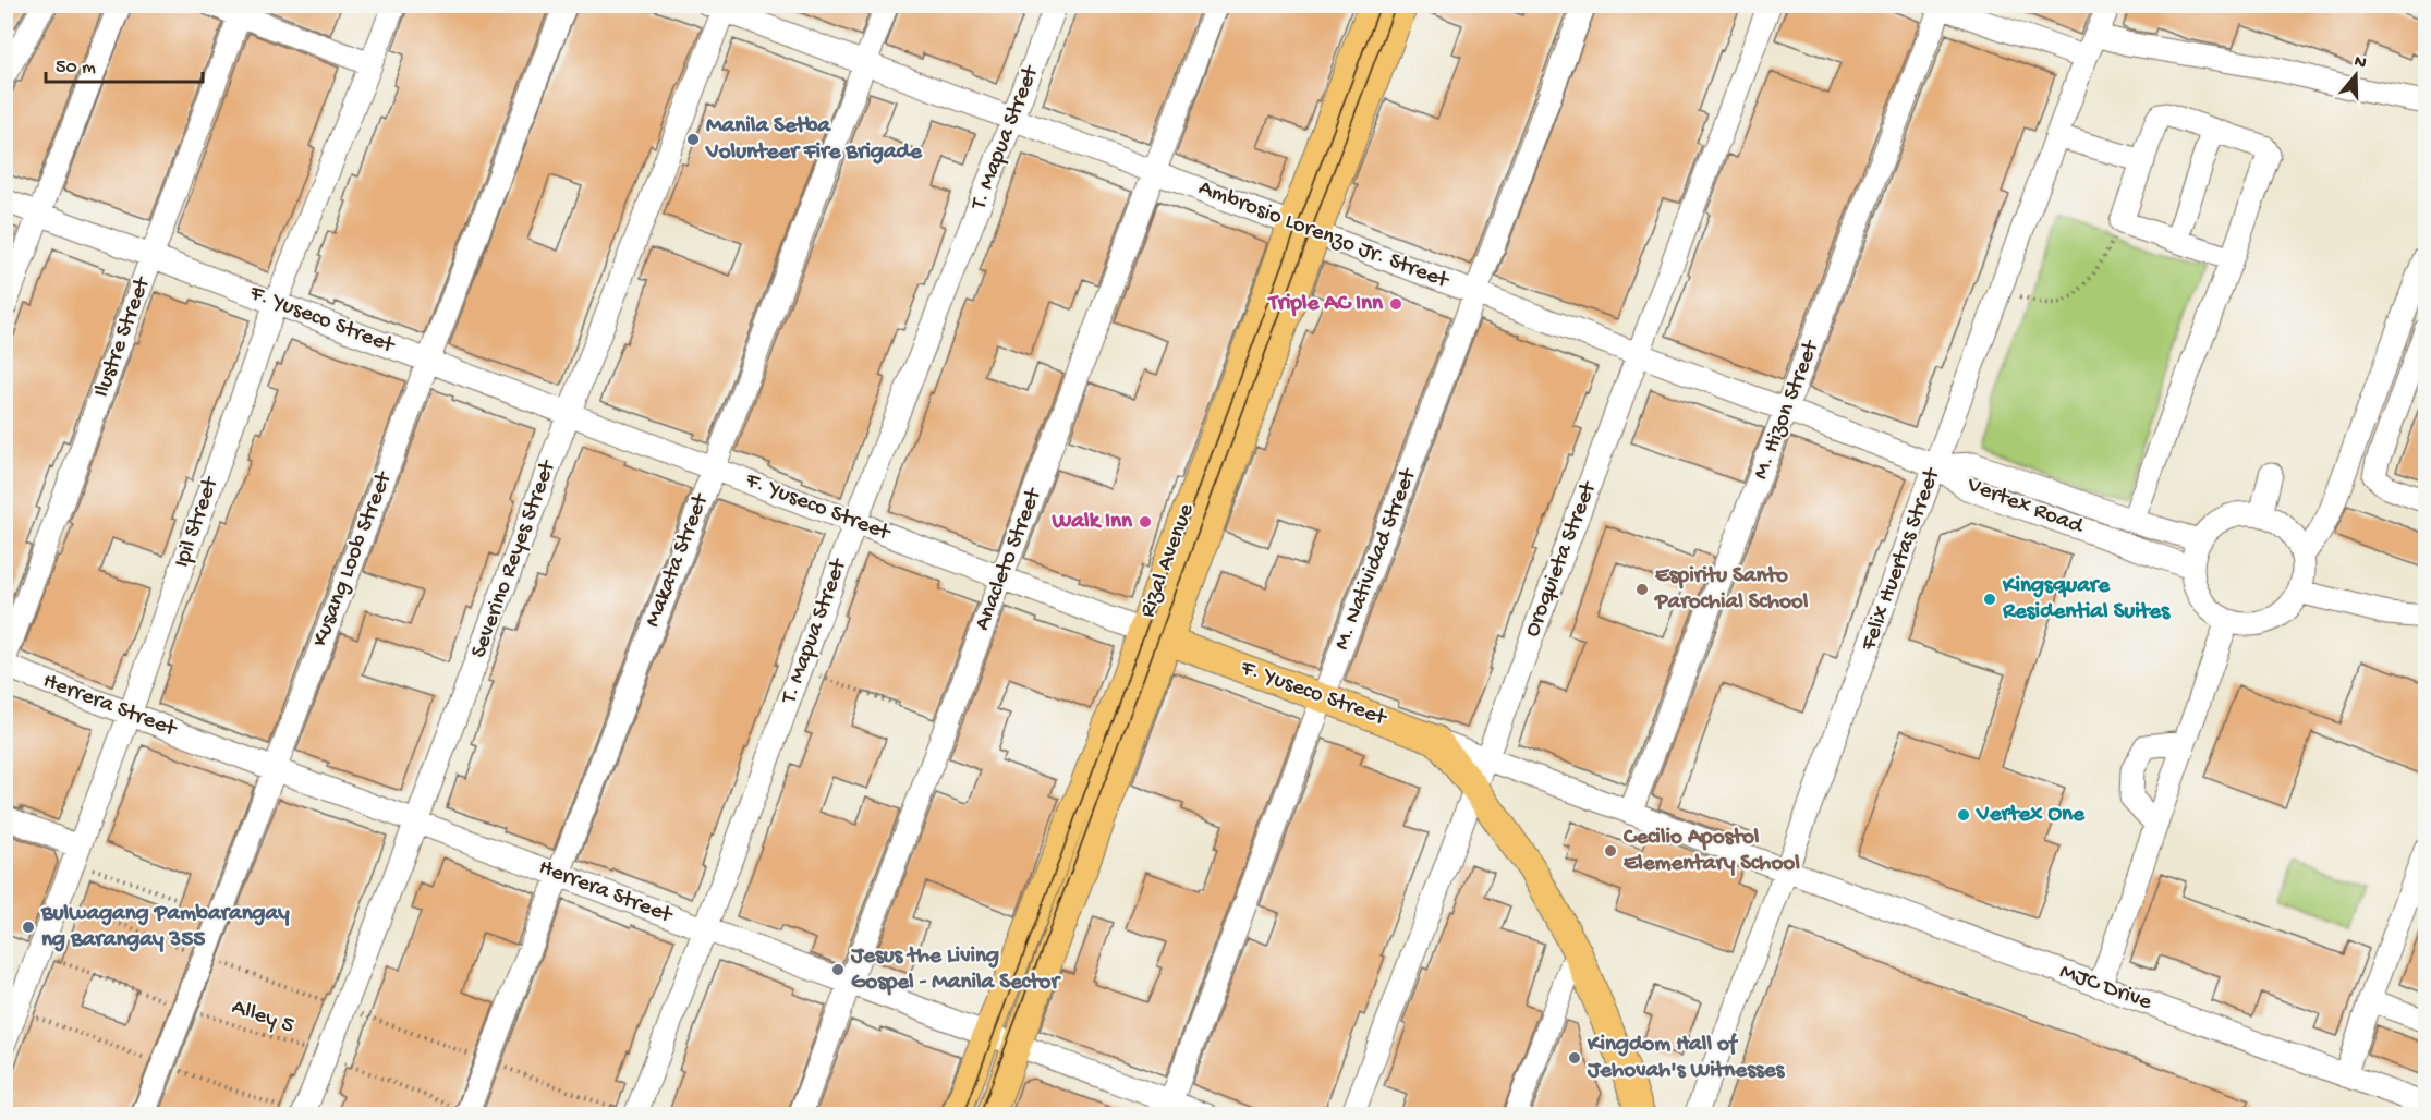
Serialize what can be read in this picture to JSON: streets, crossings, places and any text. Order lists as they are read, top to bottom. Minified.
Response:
{"streets":{"main road":["F. Yuseco Street","Rizal Avenue"],"street":["T. Mapua Street","Ambrosio Lorenzo Jr. Street","Ilustre Street","M. Hizon Street","Vertex Road","Ipil Street","Kusang Loob Street","Severino Reyes Street","Anacleto Street","M. Natividad Street","Oroquieta Street","Felix Huertas Street","Makata Street","Herrera Street","MJC Drive"],"path":["Alley 5"]},"crossings":[["T. Mapua Street","Ambrosio Lorenzo Jr. Street"],["T. Mapua Street","F. Yuseco Street"],["T. Mapua Street","Herrera Street"],["Ambrosio Lorenzo Jr. Street","M. Hizon Street"],["Ambrosio Lorenzo Jr. Street","Vertex Road"],["Ambrosio Lorenzo Jr. Street","Severino Reyes Street"],["Ambrosio Lorenzo Jr. Street","Anacleto Street"],["Ambrosio Lorenzo Jr. Street","M. Natividad Street"],["Ambrosio Lorenzo Jr. Street","Oroquieta Street"],["Ambrosio Lorenzo Jr. Street","Felix Huertas Street"],["Ambrosio Lorenzo Jr. Street","Makata Street"],["Ambrosio Lorenzo Jr. Street","Rizal Avenue"],["F. Yuseco Street","Ilustre Street"],["F. Yuseco Street","M. Hizon Street"],["F. Yuseco Street","Ipil Street"],["F. Yuseco Street","Kusang Loob Street"],["F. Yuseco Street","Severino Reyes Street"],["F. Yuseco Street","Anacleto Street"],["F. Yuseco Street","M. Natividad Street"],["F. Yuseco Street","Oroquieta Street"],["F. Yuseco Street","Makata Street"],["F. Yuseco Street","Rizal Avenue"],["F. Yuseco Street","MJC Drive"],["M. Hizon Street","MJC Drive"],["Vertex Road","Felix Huertas Street"],["Ipil Street","Herrera Street"],["Ipil Street","Alley 5"],["Kusang Loob Street","Herrera Street"],["Kusang Loob Street","Alley 5"],["Severino Reyes Street","Herrera Street"],["Severino Reyes Street","Alley 5"],["Anacleto Street","Herrera Street"],["M. Natividad Street","Herrera Street"],["Felix Huertas Street","MJC Drive"],["Makata Street","Herrera Street"],["Makata Street","Alley 5"],["Rizal Avenue","Herrera Street"]],"places":["Manila Setba Volunteer Fire Brigade","Triple AC Inn","Walk Inn","Espiritu Santo Parochial School","Kingsquare Residential Suites","Vertex One","Cecilio Apostol Elementary School","Bulwagang Pambarangay ng Barangay 355","Jesus the Living Gospel - Manila Sector","Kingdom Hall of Jehovah's Witnesses"],"scale_bar":"50 m","north":"top"}
